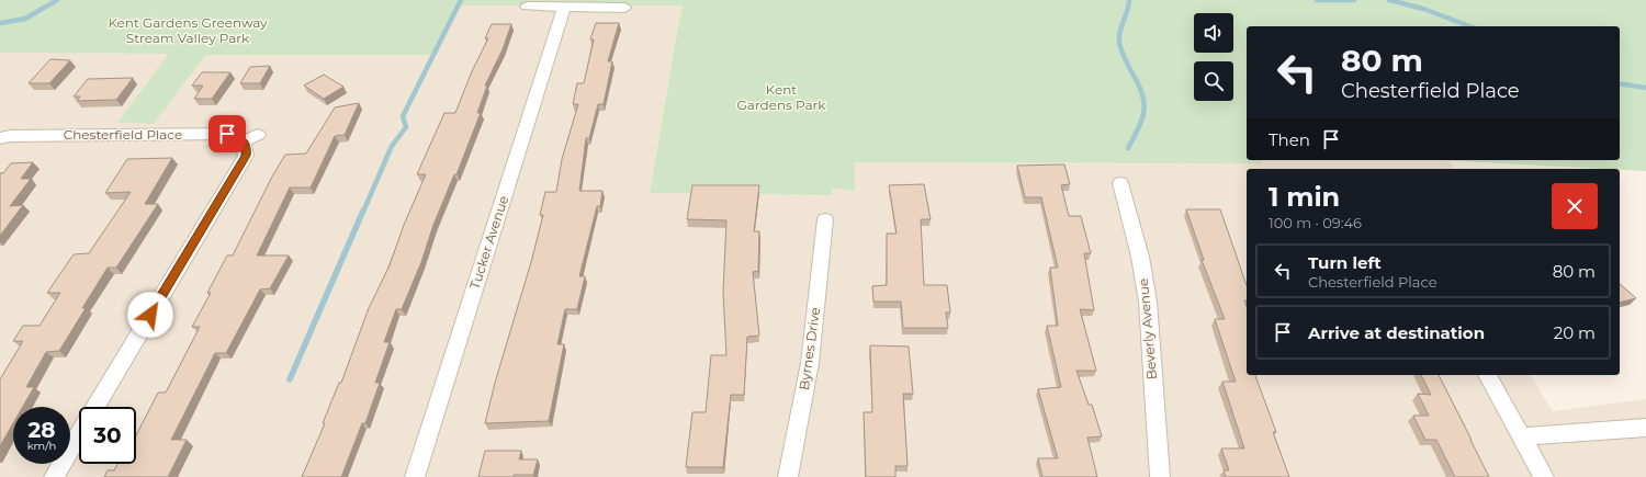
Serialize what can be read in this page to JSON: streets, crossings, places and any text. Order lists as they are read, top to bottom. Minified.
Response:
{"streets":{"street":["Chesterfield Place","Tucker Avenue","Beverly Avenue","Byrnes Drive"]},"parks":["Kent Gardens Greenway Stream Valley Park","Kent Gardens Park"],"page":{"turn":["80 m","Chesterfield Place"],"then":"Then","heading":["1 min","100 m · 09:46"],"list":[{"name":"Turn left","note":"Chesterfield Place","value":"80 m"},{"name":"Arrive at destination","value":"20 m"}],"speed":"28 km/h","limit":"30"}}
